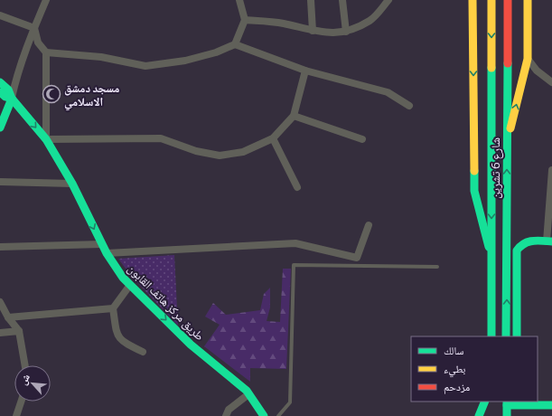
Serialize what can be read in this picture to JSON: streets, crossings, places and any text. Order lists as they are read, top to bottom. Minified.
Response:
{"streets":{"main road":["شارع 6 تشرين","طريق مركز هاتف القابون"]},"one_way":["طريق مركز هاتف القابون"],"places":{"mosque":["مسجد دمشق الاسلامي"]},"legend":["سالك","بطيء","مزدحم"],"north":"top left"}
